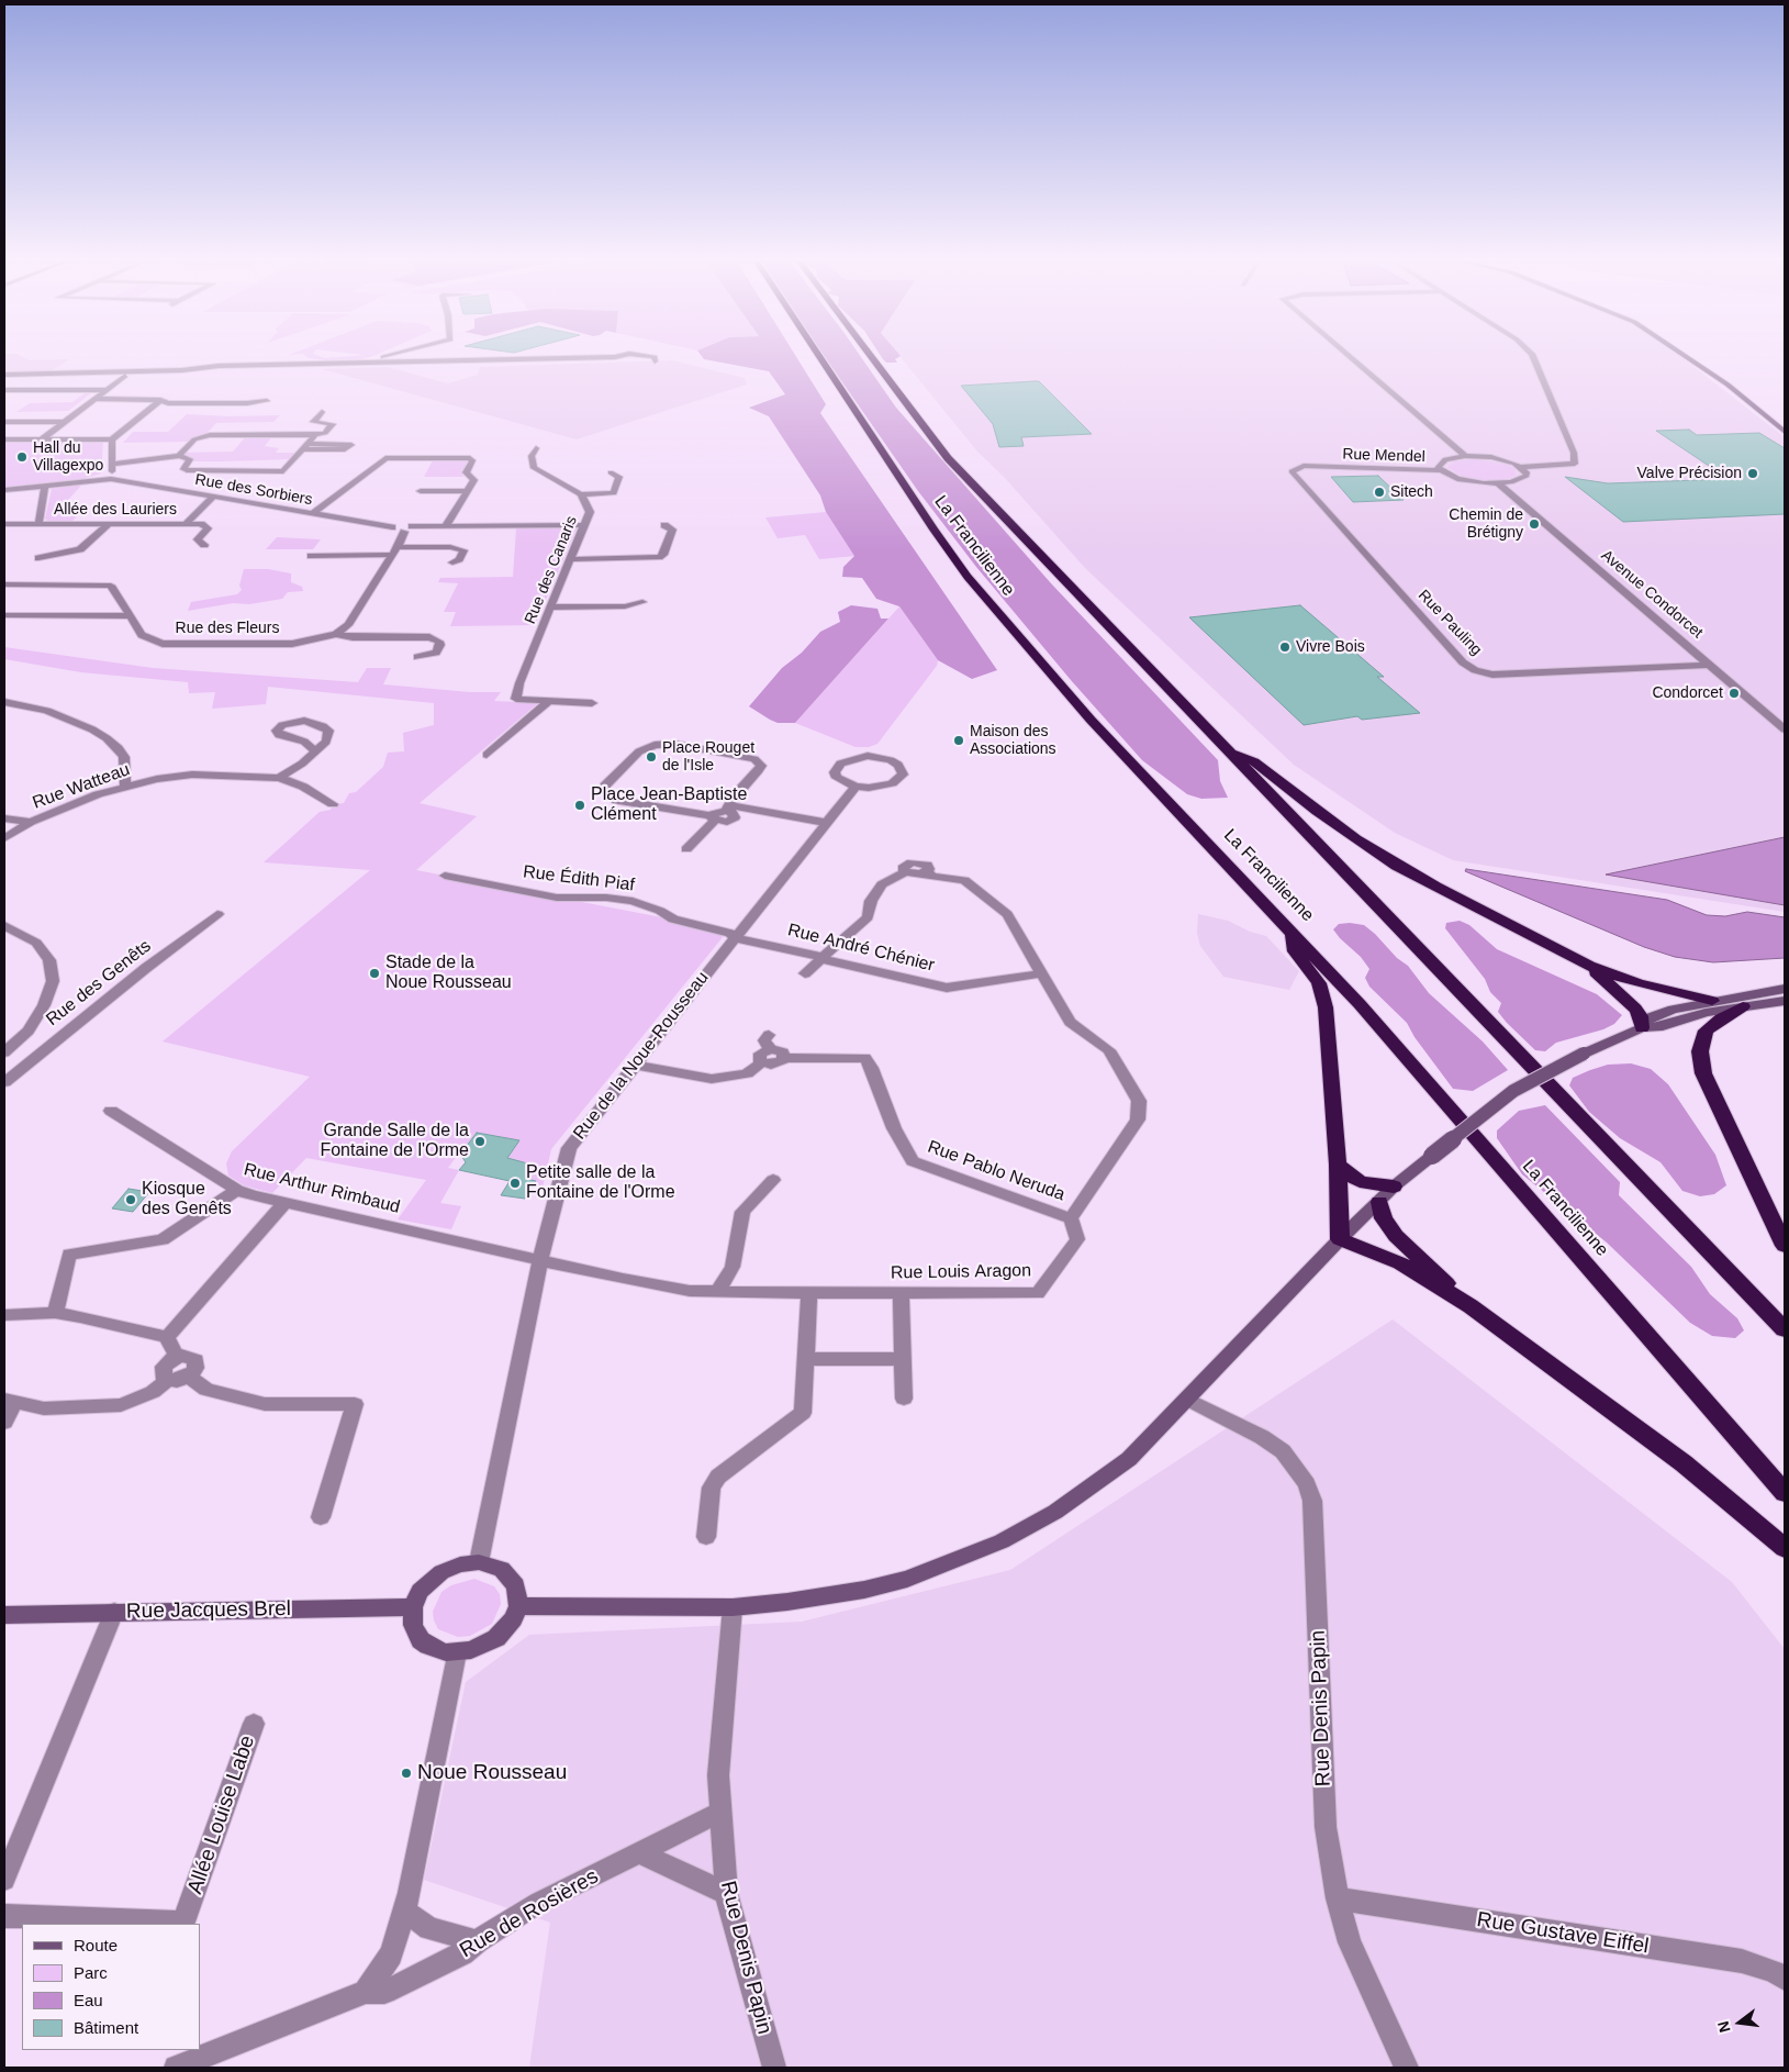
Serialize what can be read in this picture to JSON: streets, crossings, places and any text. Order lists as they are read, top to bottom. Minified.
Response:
{"streets":{"highway":["La Francilienne"],"street":["Rue Mendel","Rue des Sorbiers","Allée des Lauriers","Rue des Canaris","Avenue Condorcet","Rue Pauling","Rue des Fleurs","Rue Watteau","Rue Édith Piaf","Rue André Chénier","Rue des Genêts","Rue de la Noue-Rousseau","Rue Pablo Neruda","Rue Arthur Rimbaud","Rue Louis Aragon","Rue Jacques Brel","Rue Denis Papin","Allée Louise Labe","Rue de Rosières","Rue Gustave Eiffel"]},"crossings":[["Rue Mendel","Avenue Condorcet"],["Rue Mendel","Rue Pauling"],["Rue des Sorbiers","Allée des Lauriers"],["Rue des Sorbiers","Rue des Canaris"],["Avenue Condorcet","Rue Pauling"],["Rue Édith Piaf","Rue André Chénier"],["Rue Édith Piaf","Rue de la Noue-Rousseau"],["Rue André Chénier","Rue de la Noue-Rousseau"],["Rue de la Noue-Rousseau","Rue Arthur Rimbaud"],["Rue de la Noue-Rousseau","Rue Louis Aragon"],["Rue de la Noue-Rousseau","Rue Jacques Brel"],["Rue Pablo Neruda","Rue Louis Aragon"],["Rue Arthur Rimbaud","Rue Louis Aragon"],["Rue Denis Papin","Rue de Rosières"],["Rue Denis Papin","Rue Gustave Eiffel"]],"places":["Hall du Villagexpo","Valve Précision","Sitech","Chemin de Brétigny","Vivre Bois","Condorcet","Maison des Associations","Place Rouget de l'Isle","Place Jean-Baptiste Clément","Stade de la Noue Rousseau","Grande Salle de la Fontaine de l'Orme","Petite salle de la Fontaine de l'Orme","Kiosque des Genêts","Noue Rousseau"],"legend":["Route","Parc","Eau","Bâtiment"],"north":"left"}
